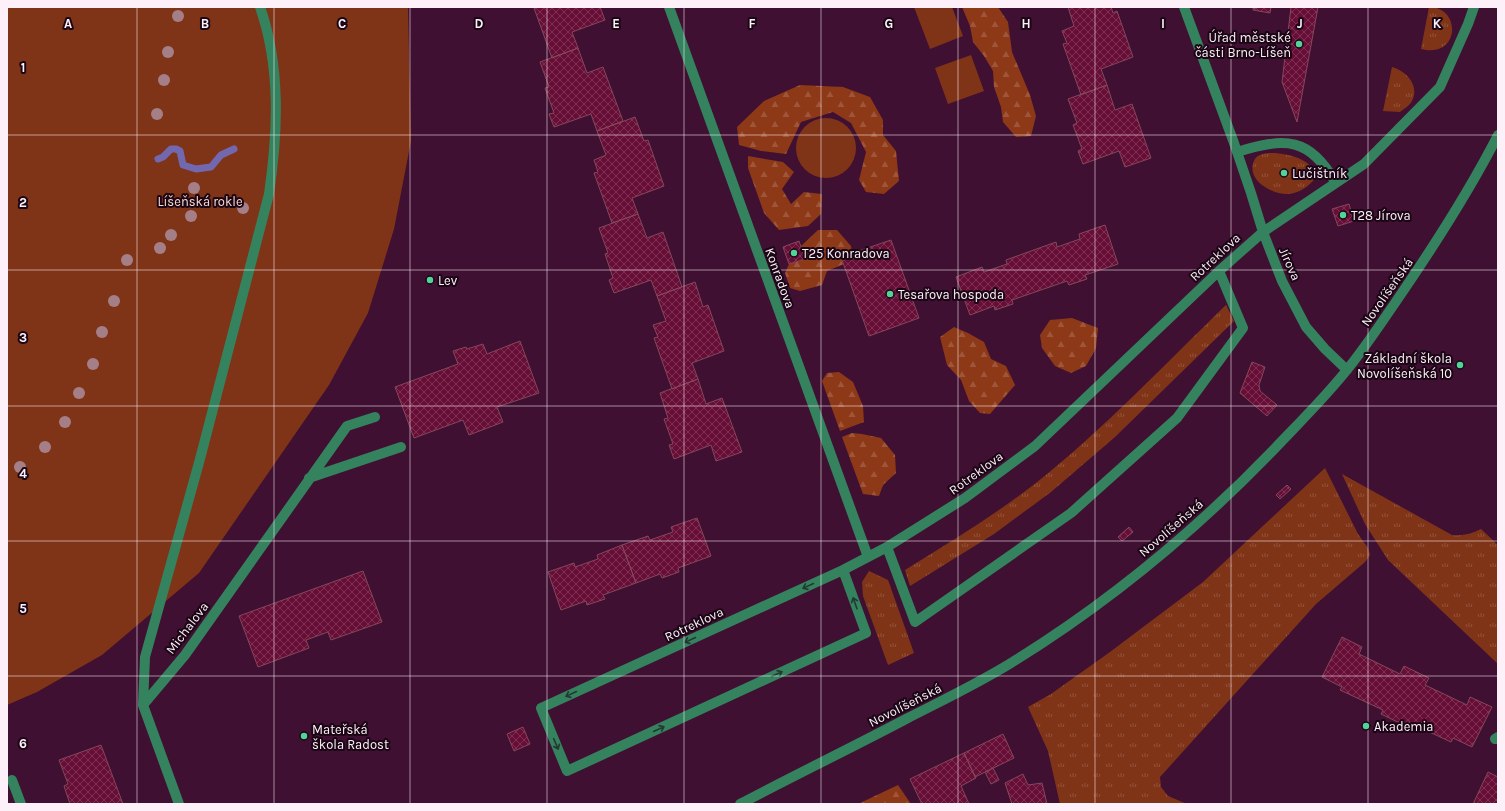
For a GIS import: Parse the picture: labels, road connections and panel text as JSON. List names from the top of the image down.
{
  "streets": {
    "street": [
      "Rotreklova",
      "Jírova",
      "Konradova",
      "Novolíšeňská",
      "Michalova"
    ]
  },
  "crossings": [
    ["Rotreklova", "Jírova"],
    ["Rotreklova", "Konradova"],
    ["Jírova", "Novolíšeňská"]
  ],
  "parks": ["Líšeňská rokle"],
  "places": [
    "Úřad městské části Brno-Líšeň",
    "Lučištník",
    "T28 Jírova",
    "T25 Konradova",
    "Lev",
    "Tesařova hospoda",
    "Základní škola Novolíšeňská 10",
    "Akademia",
    "Mateřská škola Radost"
  ],
  "grid": {
    "columns": [
      "A",
      "B",
      "C",
      "D",
      "E",
      "F",
      "G",
      "H",
      "I",
      "J",
      "K"
    ],
    "rows": [
      "1",
      "2",
      "3",
      "4",
      "5",
      "6"
    ]
  }
}
